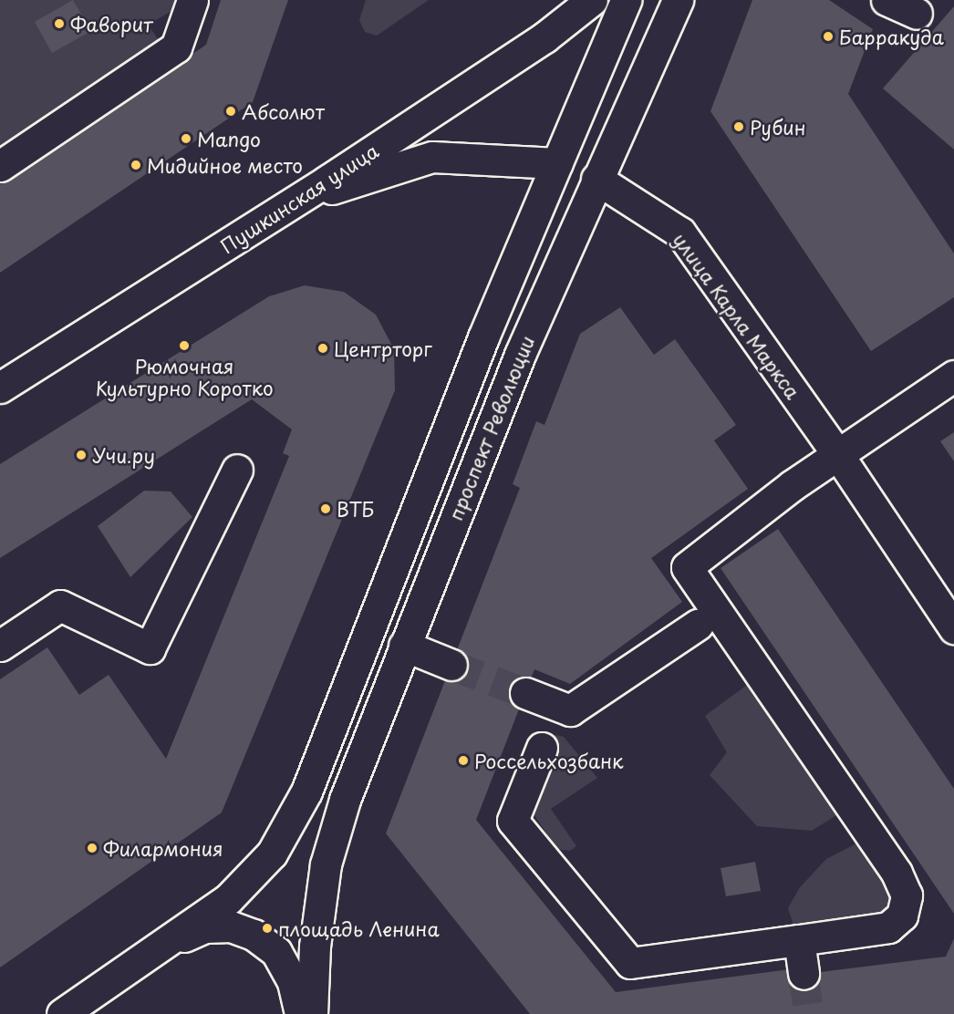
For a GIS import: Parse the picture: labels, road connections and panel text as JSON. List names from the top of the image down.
{
  "streets": {
    "main road": ["Пушкинская улица", "улица Карла Маркса", "проспект Революции"]
  },
  "crossings": [
    ["Пушкинская улица", "улица Карла Маркса"],
    ["улица Карла Маркса", "проспект Революции"]
  ],
  "places": [
    "Фаворит",
    "Барракуда",
    "Абсолют",
    "Рубин",
    "Mango",
    "Мидийное место",
    "Рюмочная Культурно Коротко",
    "Центрторг",
    "Учи.ру",
    "ВТБ",
    "Россельхозбанк",
    "Филармония",
    "площадь Ленина"
  ]
}
